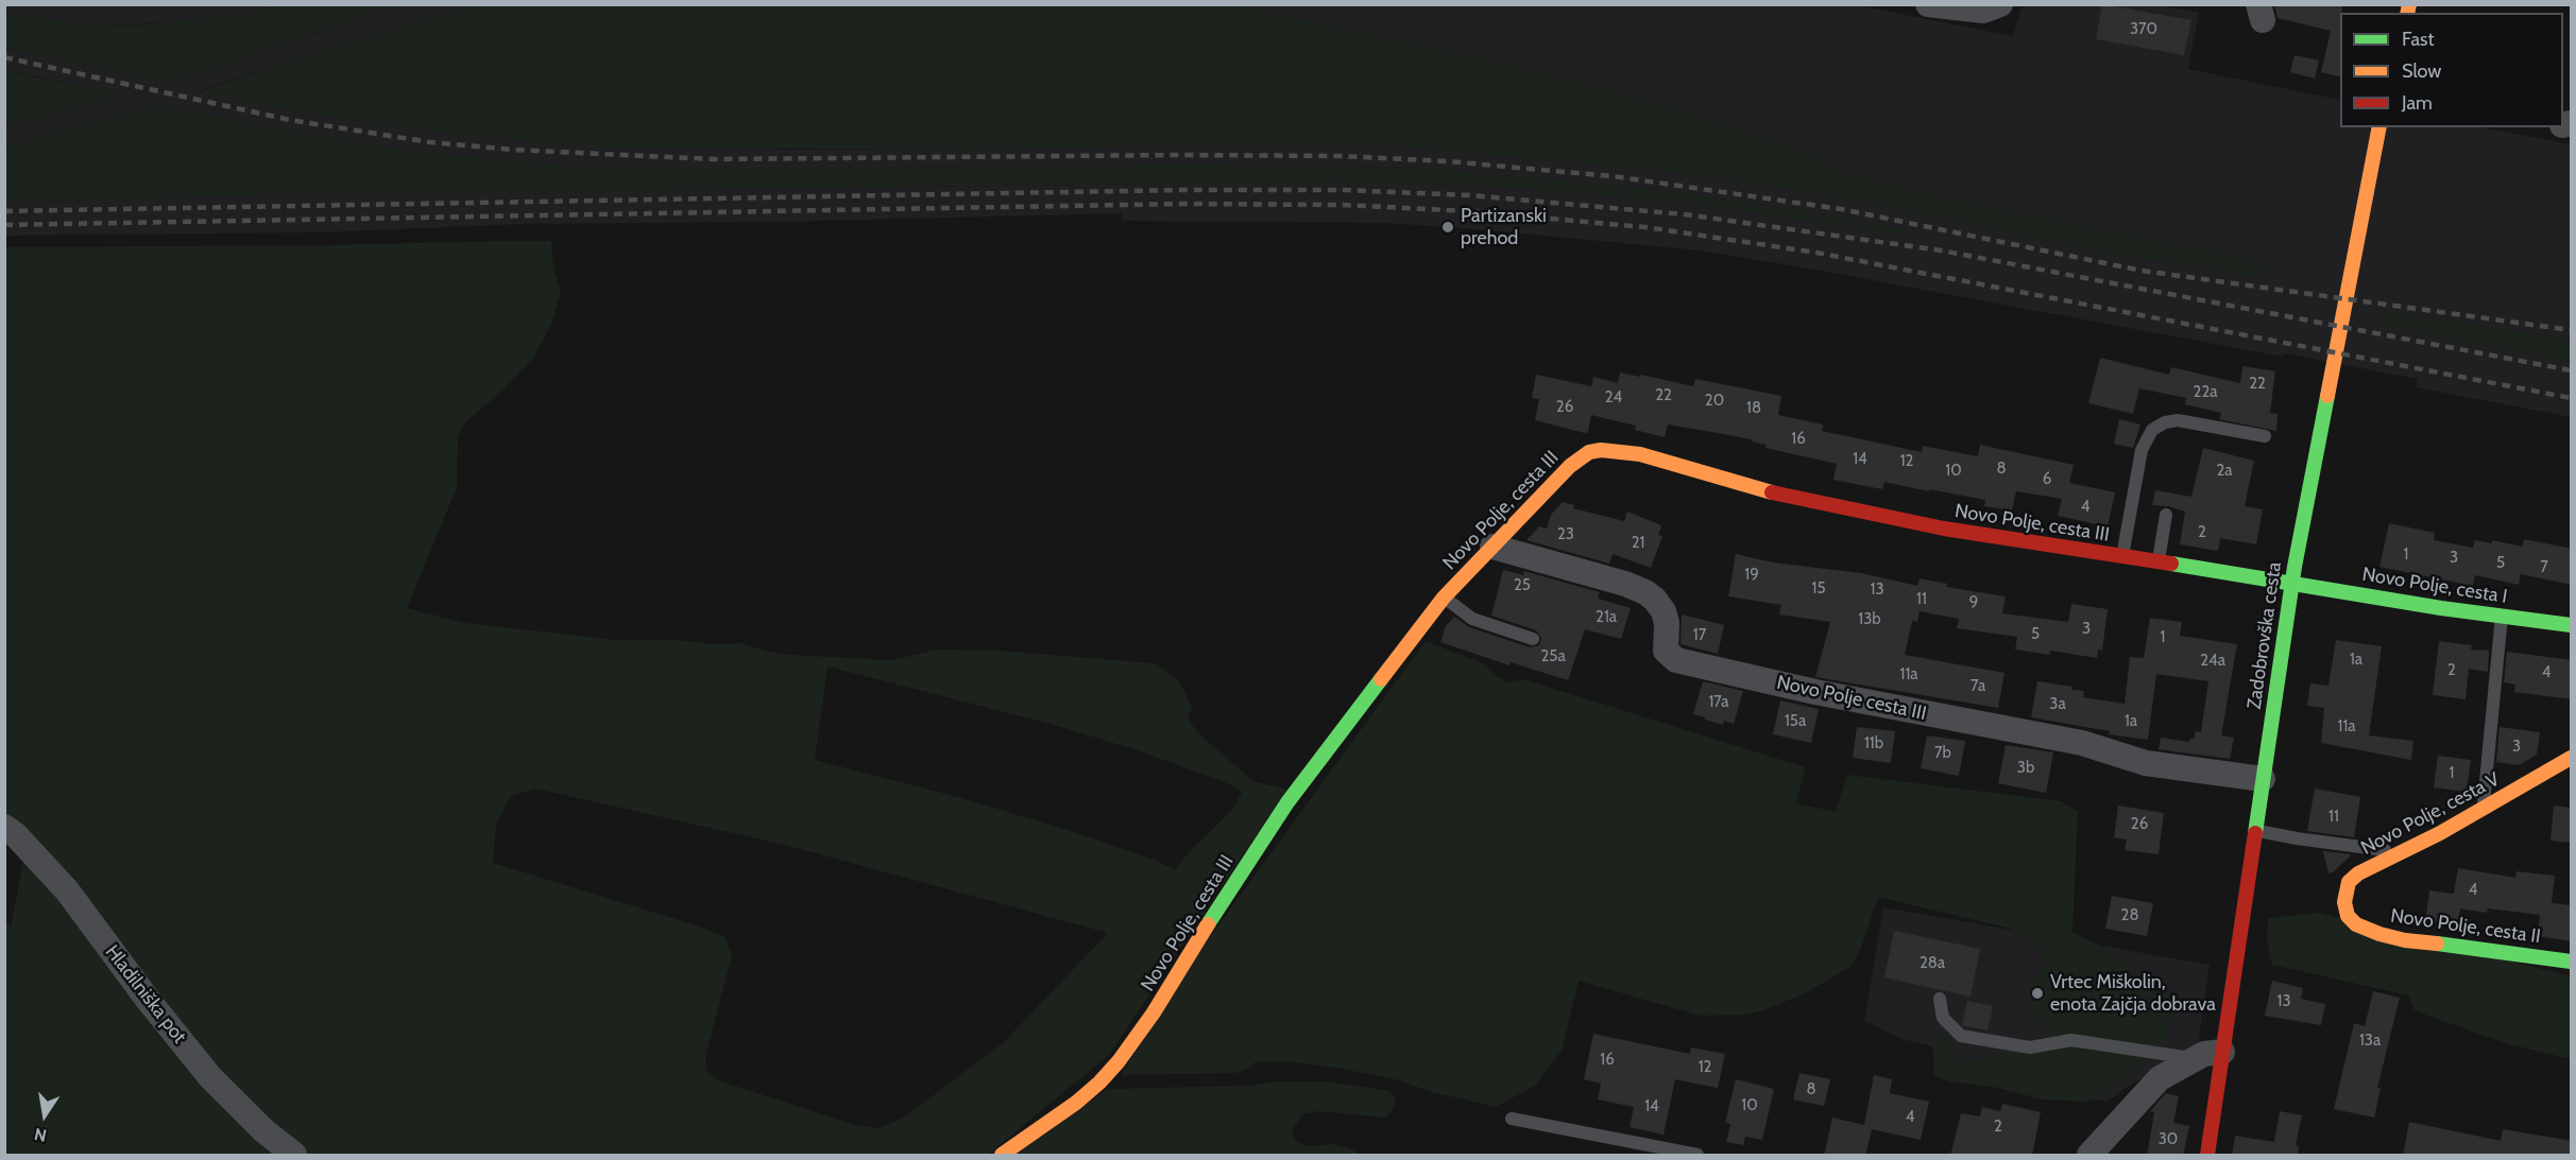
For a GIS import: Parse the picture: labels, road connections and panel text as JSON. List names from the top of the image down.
{
  "streets": {
    "street": [
      "Novo Polje, cesta III",
      "Novo Polje, cesta I",
      "Zadobrovška cesta",
      "Novo Polje cesta III",
      "Novo Polje, cesta V",
      "Novo Polje, cesta II",
      "Hladilniška pot"
    ]
  },
  "crossings": [
    ["Novo Polje, cesta III", "Novo Polje, cesta I"],
    ["Novo Polje, cesta III", "Zadobrovška cesta"],
    ["Novo Polje, cesta III", "Novo Polje cesta III"],
    ["Novo Polje, cesta I", "Zadobrovška cesta"],
    ["Zadobrovška cesta", "Novo Polje cesta III"],
    ["Novo Polje, cesta V", "Novo Polje, cesta II"]
  ],
  "places": ["Partizanski prehod", "Vrtec Miškolin, enota Zajčja dobrava"],
  "house_numbers": [
    "370",
    "22",
    "22a",
    "22",
    "24",
    "20",
    "26",
    "18",
    "16",
    "14",
    "12",
    "8",
    "10",
    "2a",
    "6",
    "4",
    "2",
    "23",
    "21",
    "1",
    "3",
    "5",
    "7",
    "19",
    "25",
    "15",
    "13",
    "11",
    "9",
    "21a",
    "13b",
    "3",
    "5",
    "17",
    "1",
    "25a",
    "1a",
    "24a",
    "2",
    "4",
    "11a",
    "7a",
    "17a",
    "3a",
    "15a",
    "1a",
    "11a",
    "11b",
    "3",
    "7b",
    "3b",
    "1",
    "11",
    "26",
    "4",
    "28",
    "28a",
    "13",
    "13a",
    "16",
    "12",
    "8",
    "10",
    "14",
    "4",
    "2",
    "30"
  ],
  "legend": ["Fast", "Slow", "Jam"],
  "north": "bottom"
}
